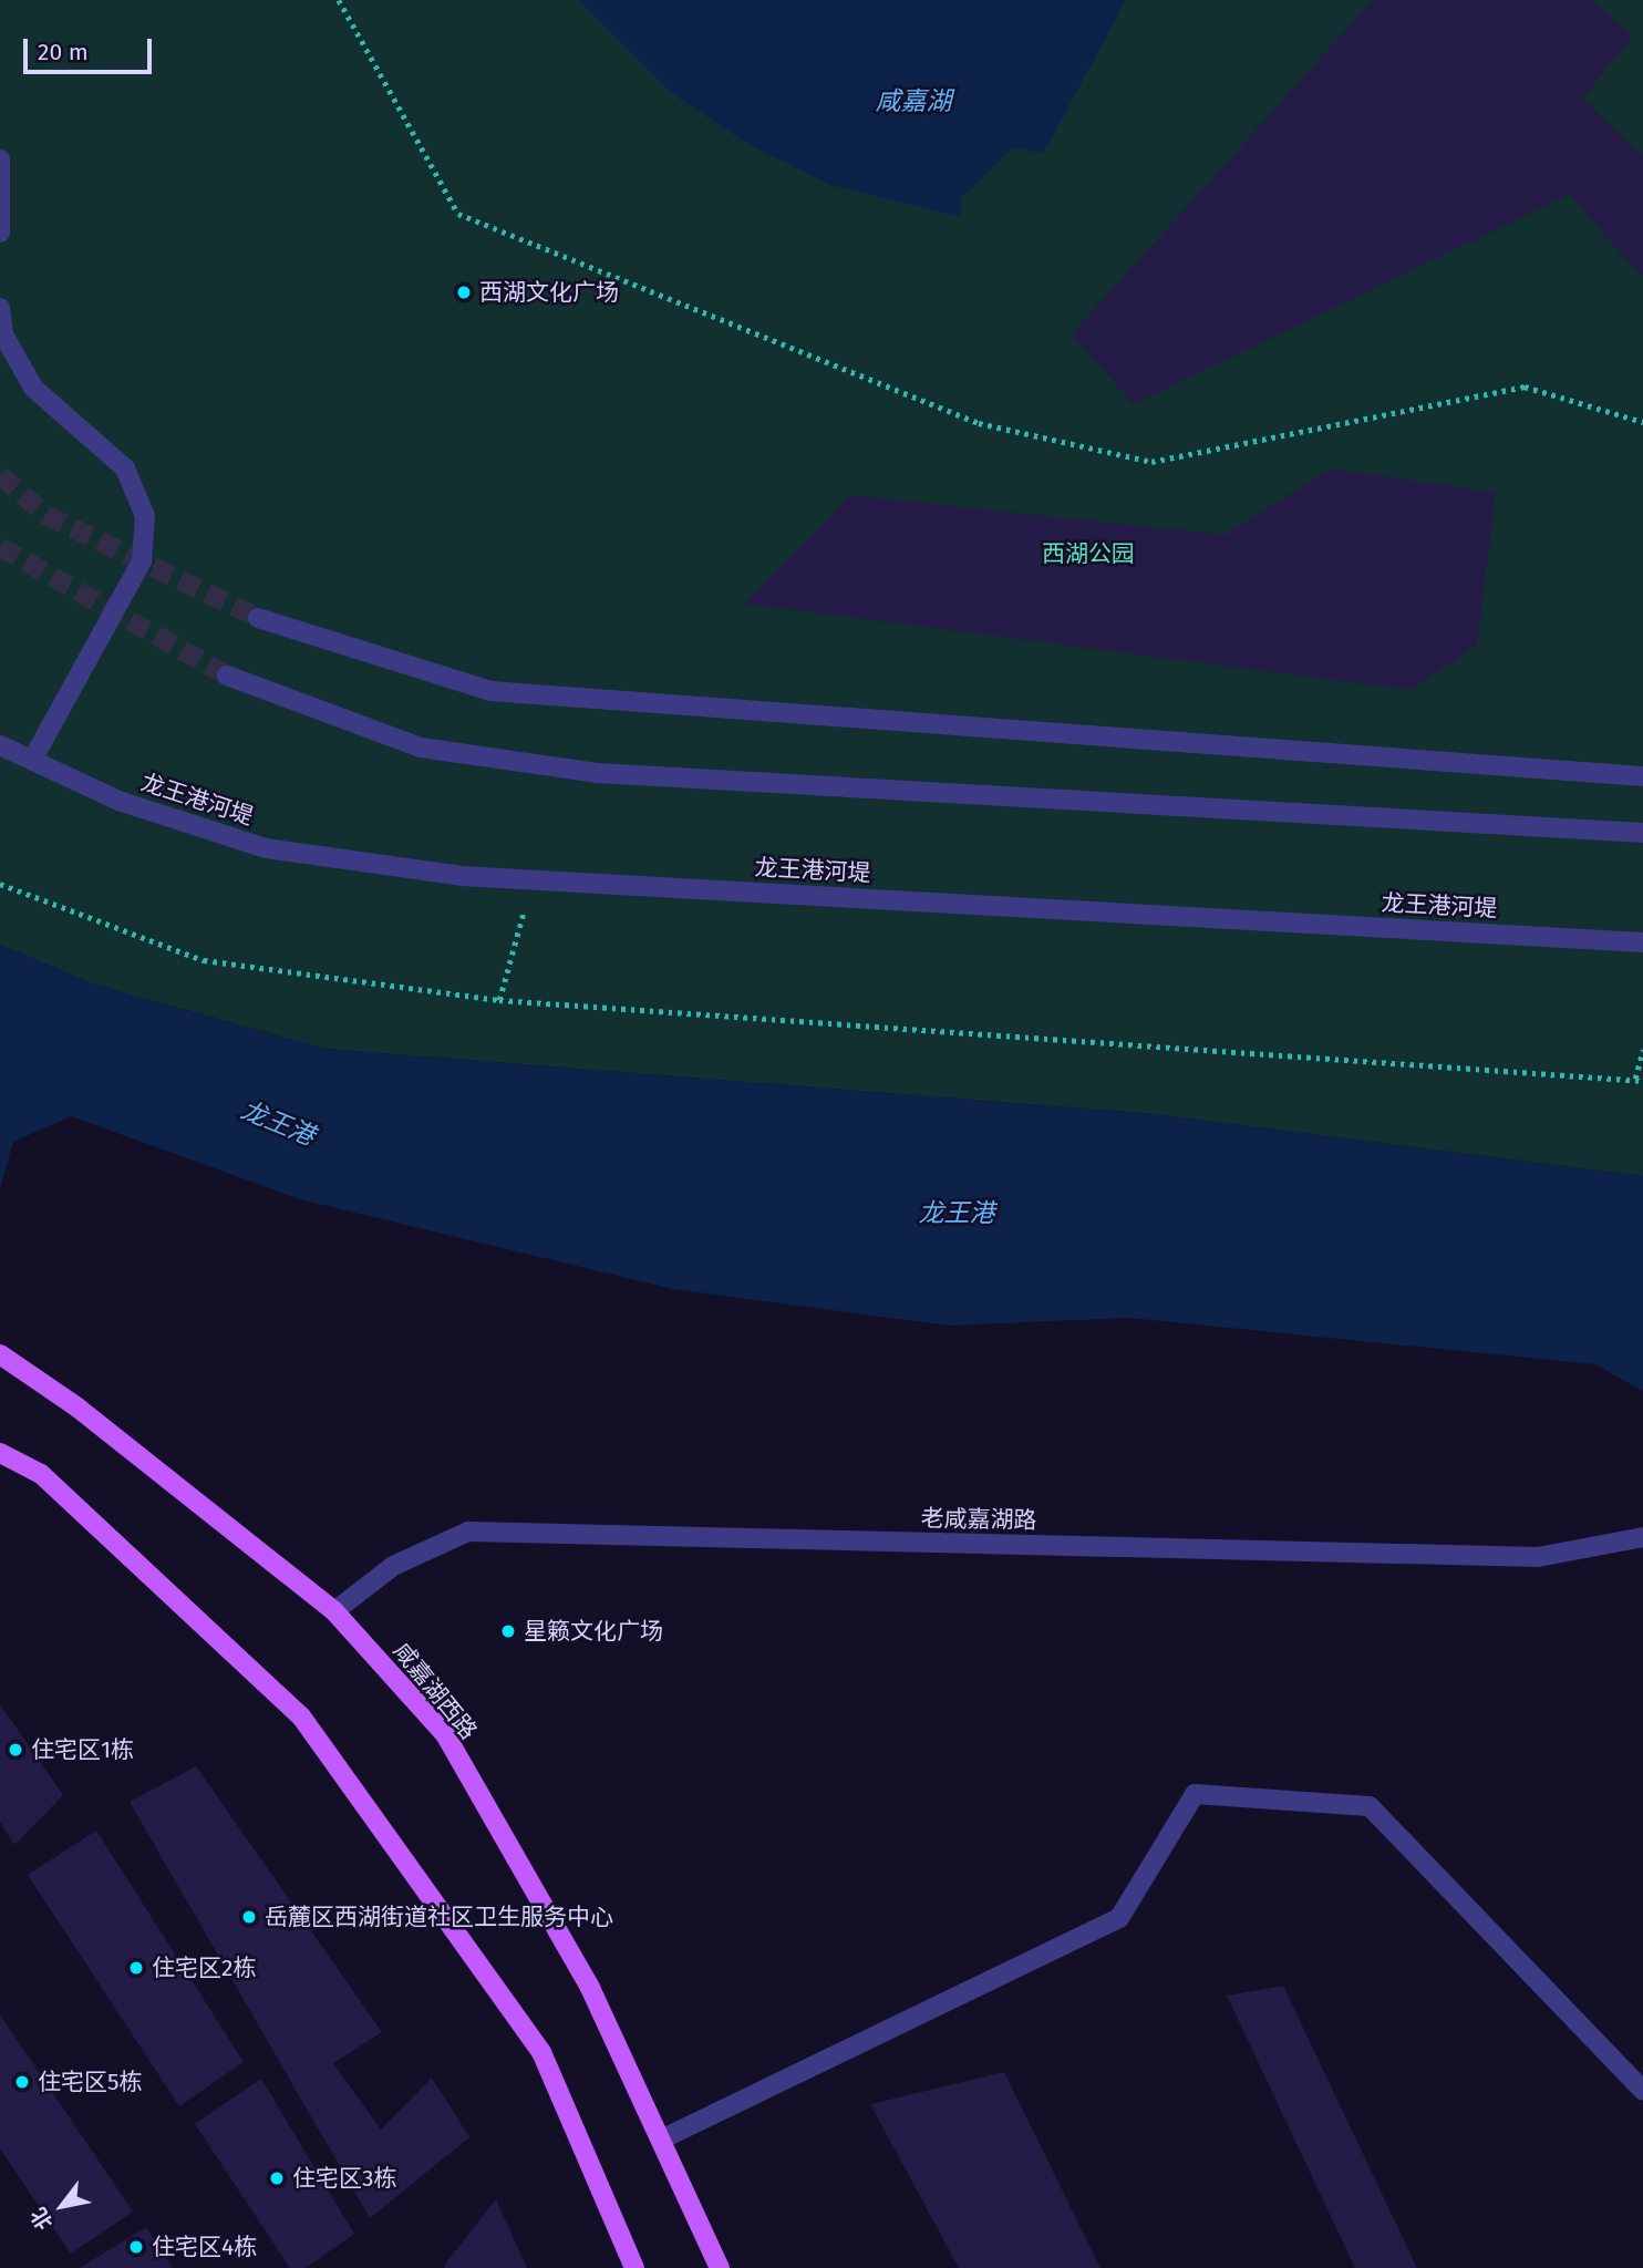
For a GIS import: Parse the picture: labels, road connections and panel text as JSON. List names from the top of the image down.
{
  "streets": {
    "main road": ["咸嘉湖西路"],
    "street": ["龙王港河堤", "老咸嘉湖路"]
  },
  "crossings": [
    ["老咸嘉湖路", "咸嘉湖西路"]
  ],
  "water": ["咸嘉湖", "龙王港"],
  "parks": ["西湖公园"],
  "places": [
    "西湖文化广场",
    "星籁文化广场",
    "住宅区1栋",
    "岳麓区西湖街道社区卫生服务中心",
    "住宅区2栋",
    "住宅区5栋",
    "住宅区3栋",
    "住宅区4栋"
  ],
  "scale_bar": "20 m",
  "north": "bottom left"
}
